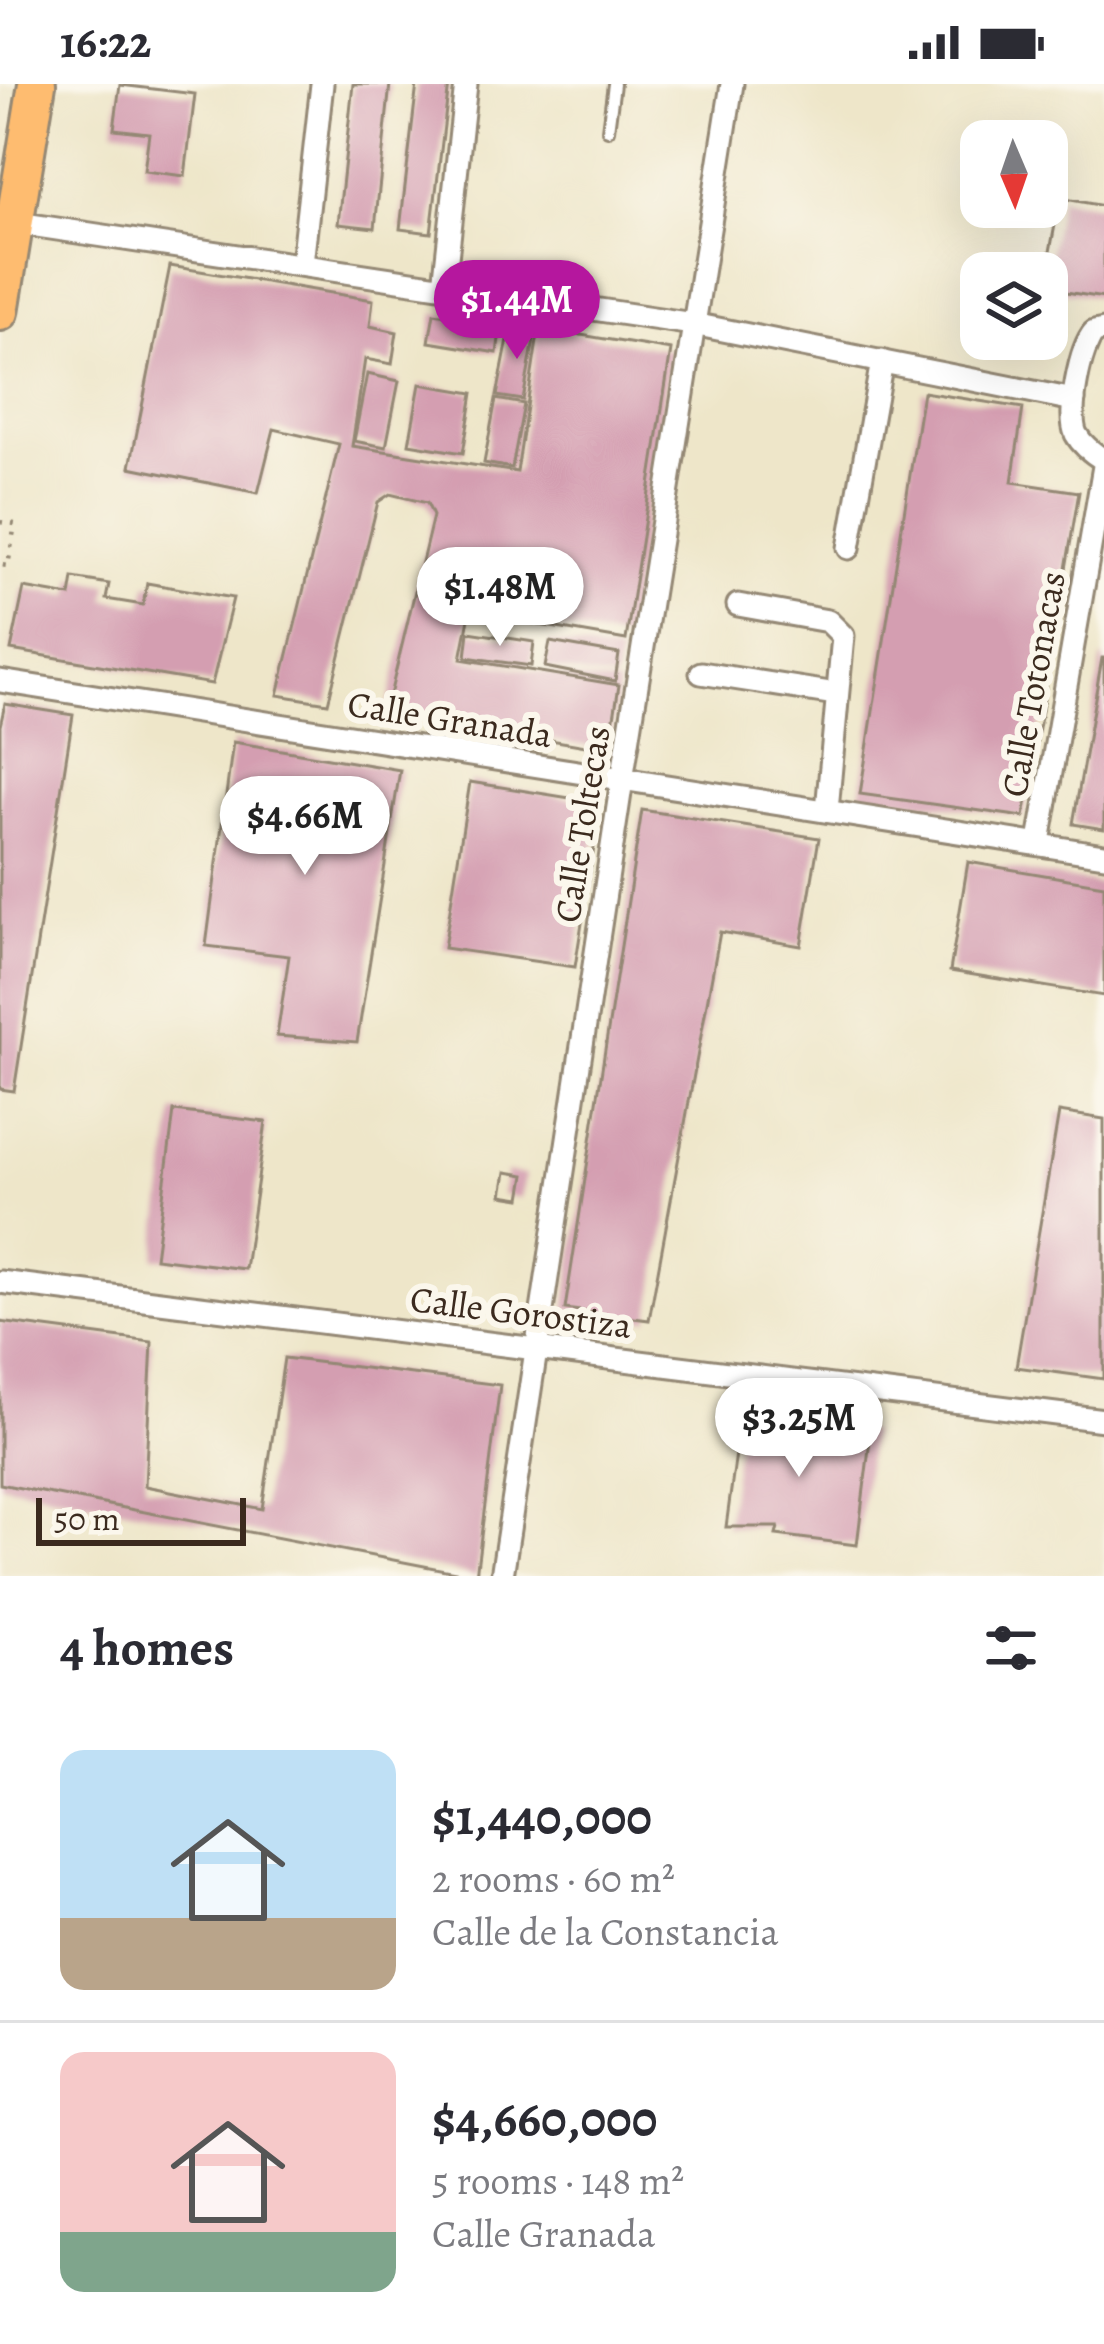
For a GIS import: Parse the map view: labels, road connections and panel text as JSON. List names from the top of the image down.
{
  "streets": {
    "street": [
      "Calle Totonacas",
      "Calle Granada",
      "Calle Toltecas",
      "Calle Gorostiza"
    ]
  },
  "crossings": [
    ["Calle Totonacas", "Calle Granada"],
    ["Calle Granada", "Calle Toltecas"],
    ["Calle Toltecas", "Calle Gorostiza"]
  ],
  "scale_bar": "50 m",
  "north": "bottom",
  "page": {
    "status": "16:22",
    "price": [
      "$1.44M",
      "$1.48M",
      "$4.66M",
      "$3.25M"
    ],
    "scale": "50 m",
    "heading": "4 homes",
    "list": [
      {
        "name": "$1,440,000",
        "note": "2 rooms · 60 m² · Calle de la Constancia"
      },
      {
        "name": "$4,660,000",
        "note": "5 rooms · 148 m² · Calle Granada"
      }
    ]
  }
}
